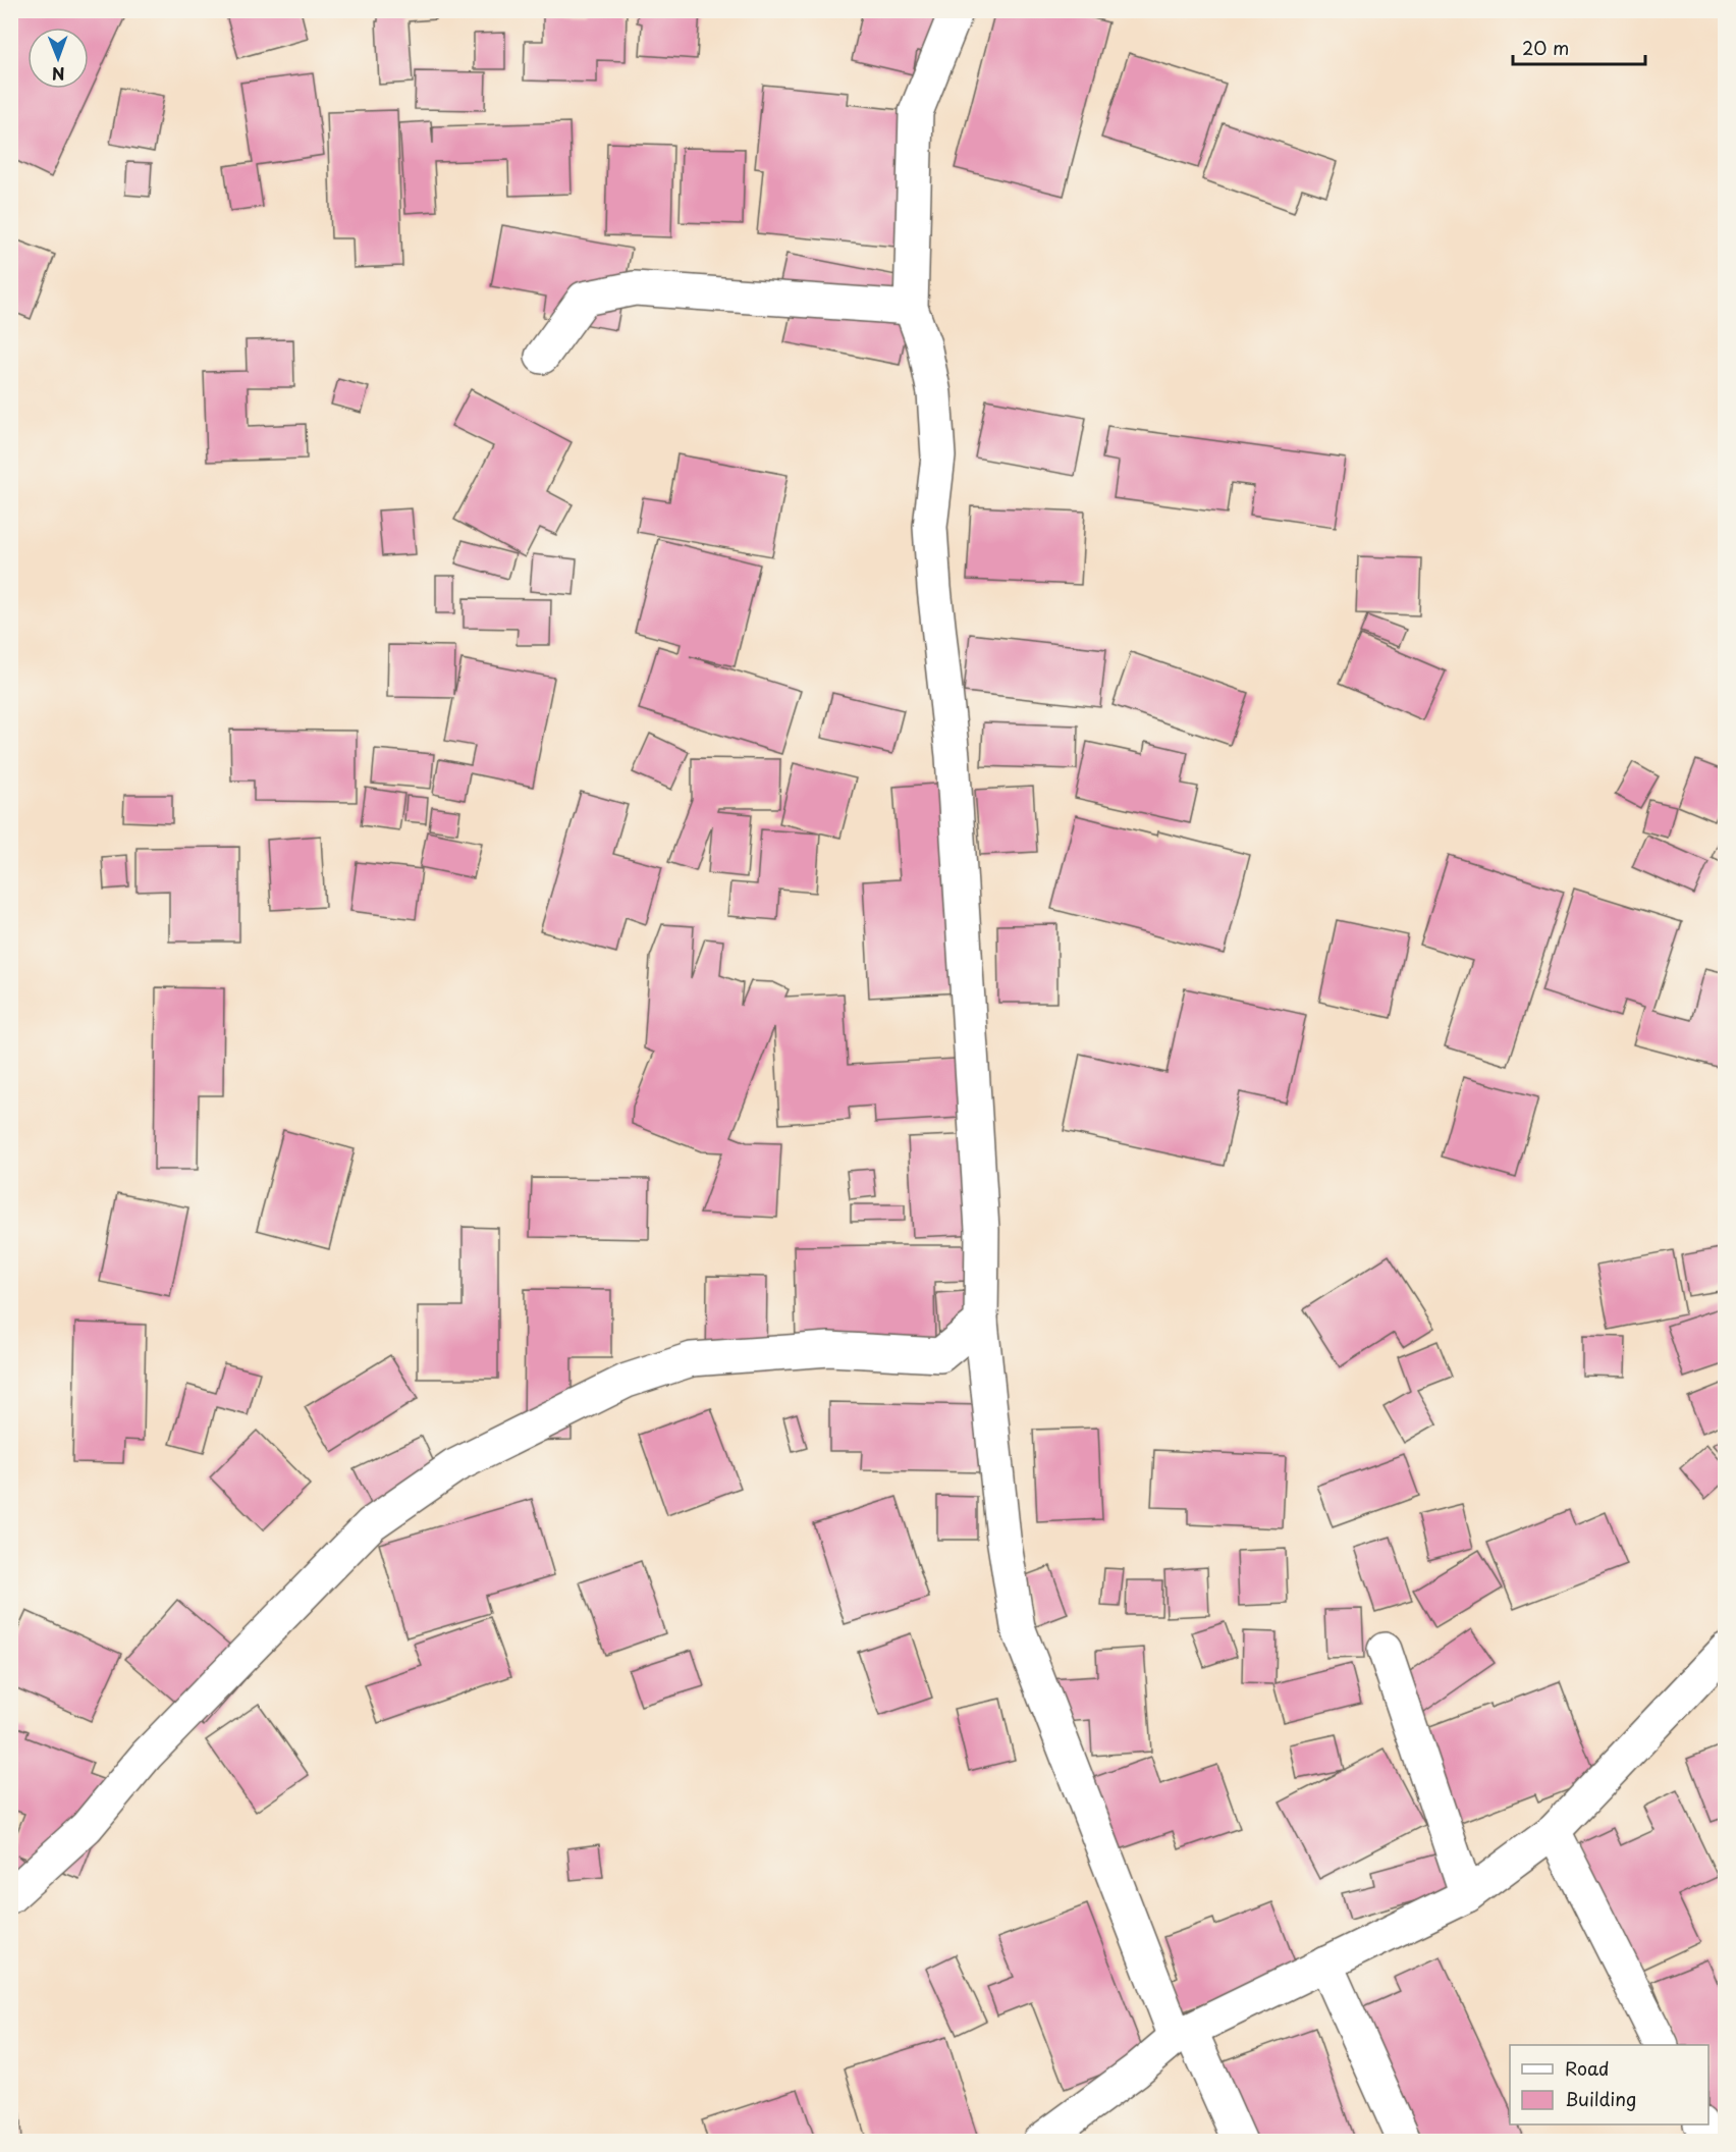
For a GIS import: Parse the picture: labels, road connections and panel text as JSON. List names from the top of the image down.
{
  "legend": ["Road", "Building"],
  "scale_bar": "20 m",
  "north": "bottom"
}
